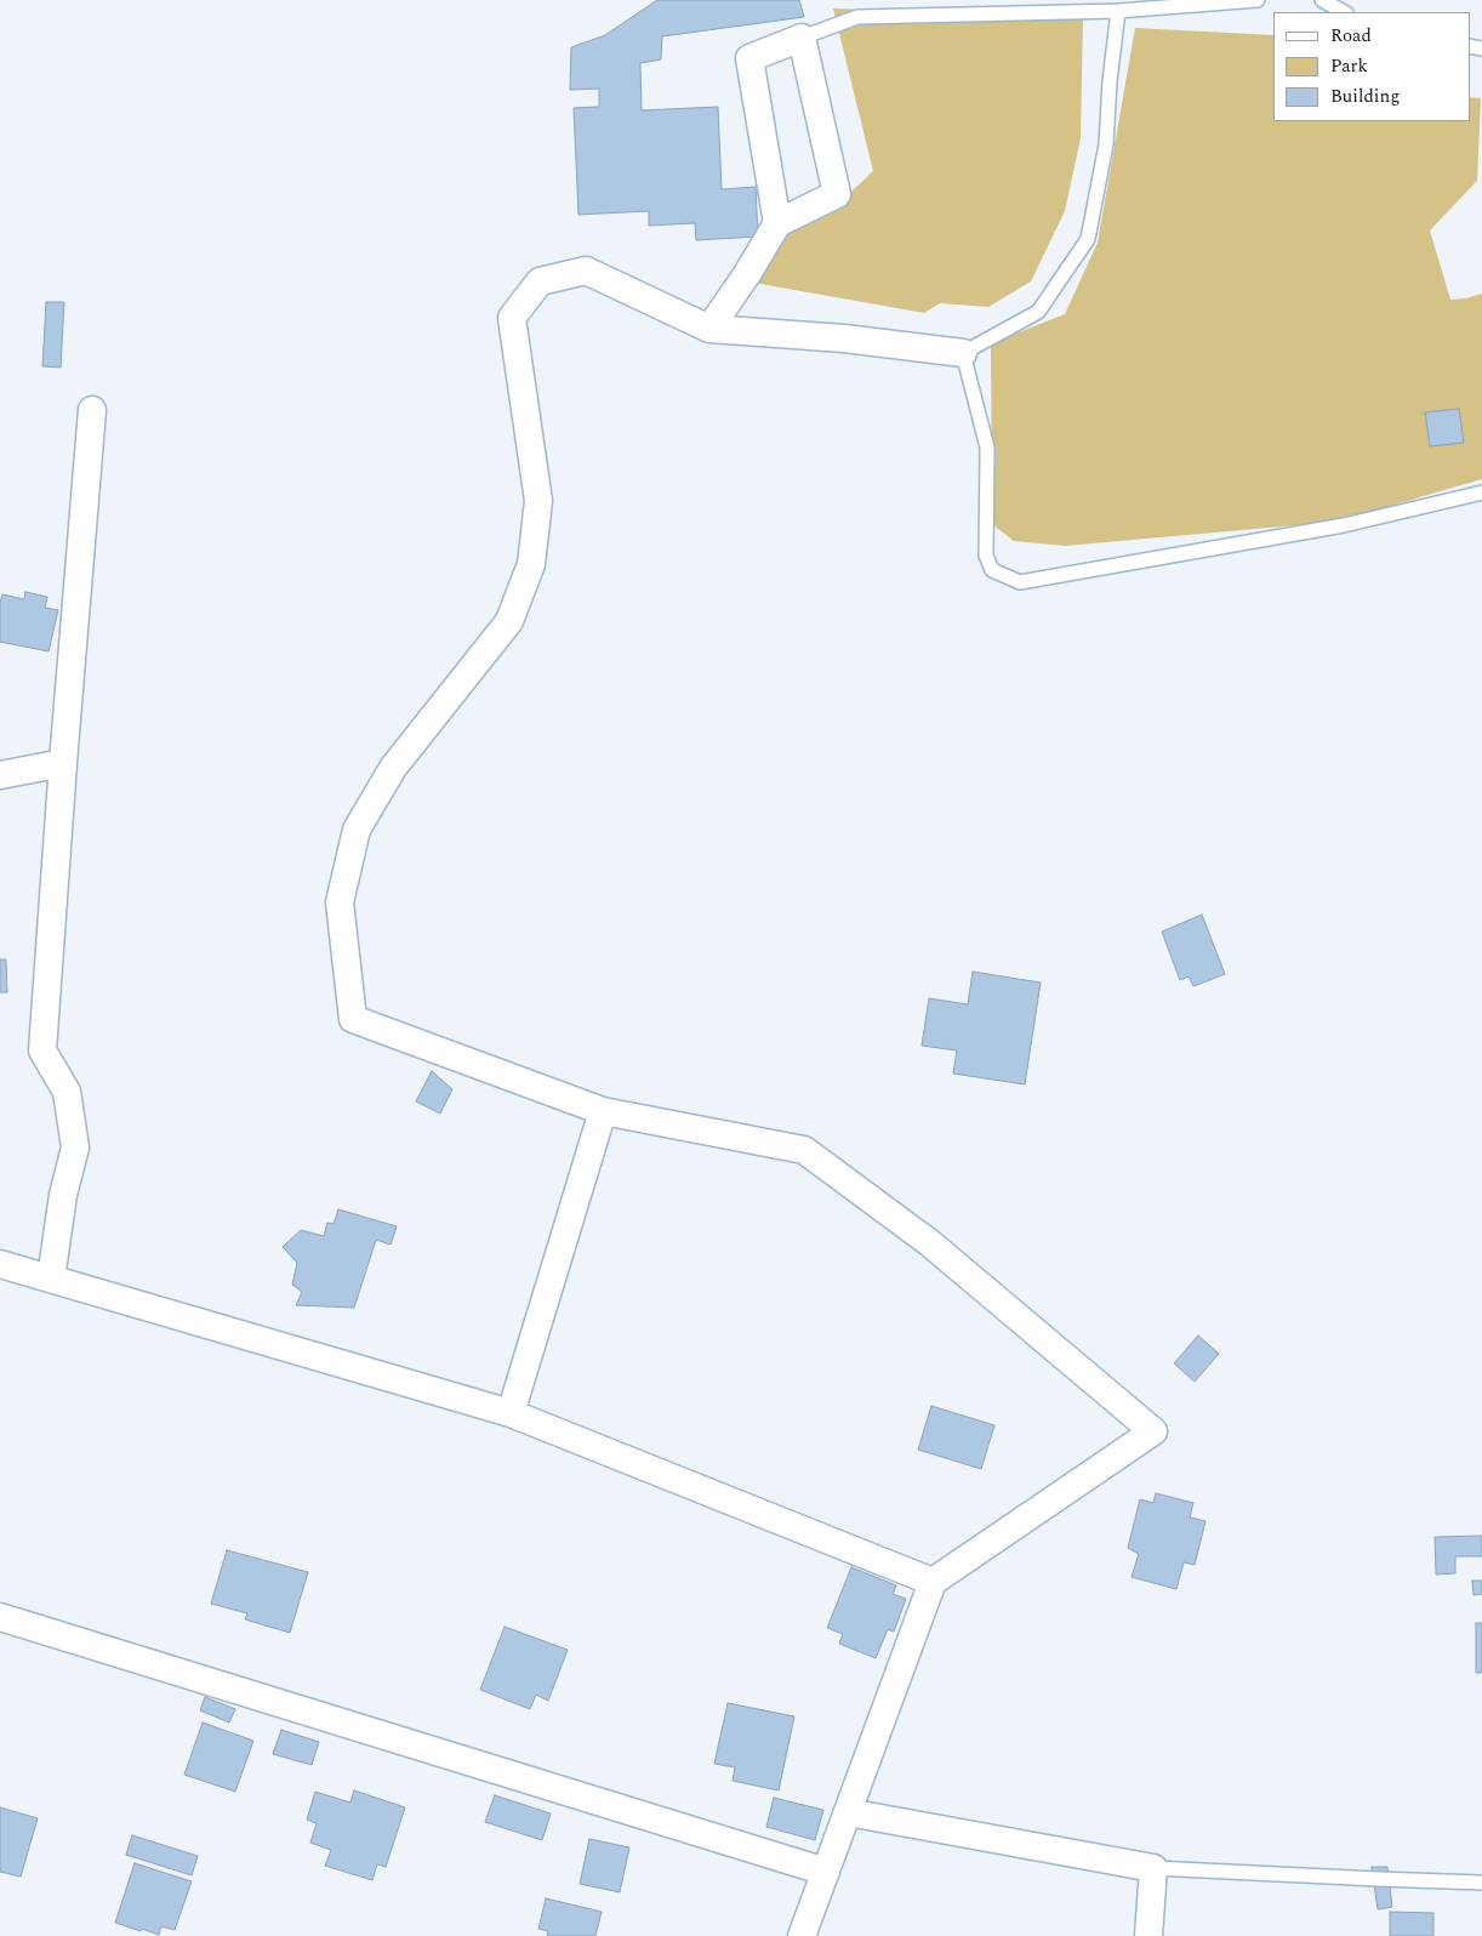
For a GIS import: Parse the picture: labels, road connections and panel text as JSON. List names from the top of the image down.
{
  "legend": ["Road", "Park", "Building"]
}
